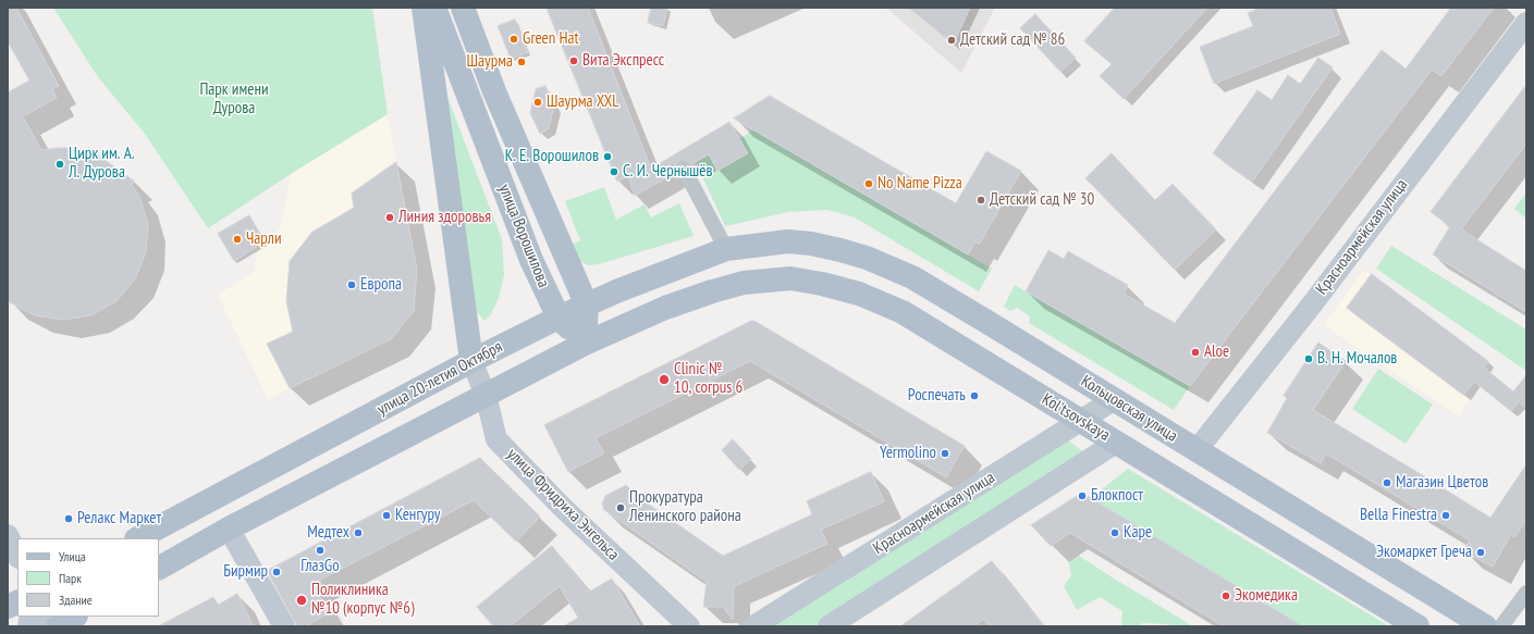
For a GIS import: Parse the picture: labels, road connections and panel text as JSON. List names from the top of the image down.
{
  "streets": {
    "main road": [
      "улица Ворошилова",
      "улица 20-летия Октября",
      "Кольцовская улица",
      "Kol'tsovskaya"
    ],
    "street": ["Красноармейская улица", "улица Фридриха Энгельса"]
  },
  "crossings": [
    ["улица Ворошилова", "улица 20-летия Октября"],
    ["улица Ворошилова", "Kol'tsovskaya"],
    ["Красноармейская улица", "Кольцовская улица"],
    ["Красноармейская улица", "Kol'tsovskaya"],
    ["улица 20-летия Октября", "Кольцовская улица"],
    ["улица 20-летия Октября", "улица Фридриха Энгельса"]
  ],
  "parks": ["Парк имени Дурова"],
  "places": [
    "Green Hat",
    "Детский сад № 86",
    "Вита Экспресс",
    "Шаурма",
    "Шаурма XXL",
    "К. Е. Ворошилов",
    "Цирк им. А. Л. Дурова",
    "С. И. Чернышёв",
    "No Name Pizza",
    "Детский сад № 30",
    "Линия здоровья",
    "Чарли",
    "Европа",
    "Aloe",
    "В. Н. Мочалов",
    "Clinic № 10, corpus 6",
    "Роспечать",
    "Yermolino",
    "Магазин Цветов",
    "Блокпост",
    "Прокуратура Ленинского района",
    "Кенгуру",
    "Bella Finestra",
    "Релакс Маркет",
    "Медтех",
    "Каре",
    "ГлазGo",
    "Экомаркет Греча",
    "Бирмир",
    "Экомедика",
    "Поликлиника №10 (корпус №6)"
  ],
  "legend": ["Улица", "Парк", "Здание"]
}
